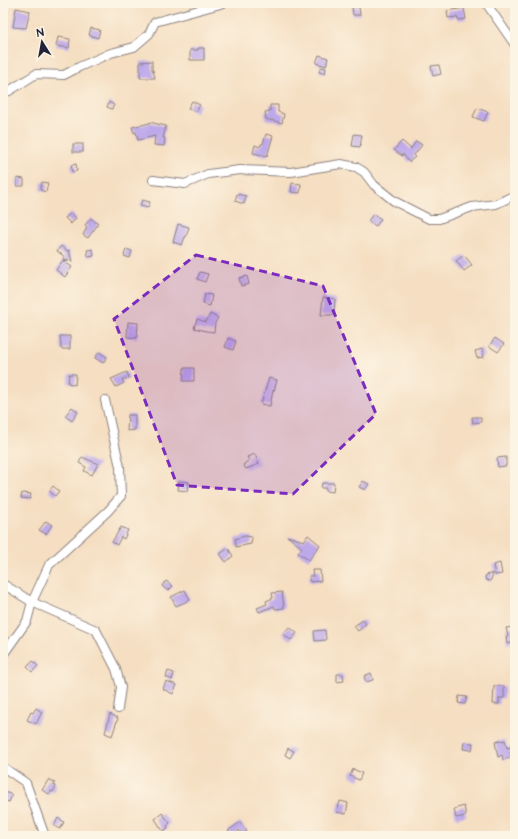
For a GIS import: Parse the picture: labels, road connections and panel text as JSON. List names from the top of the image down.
{
  "north": "top"
}
